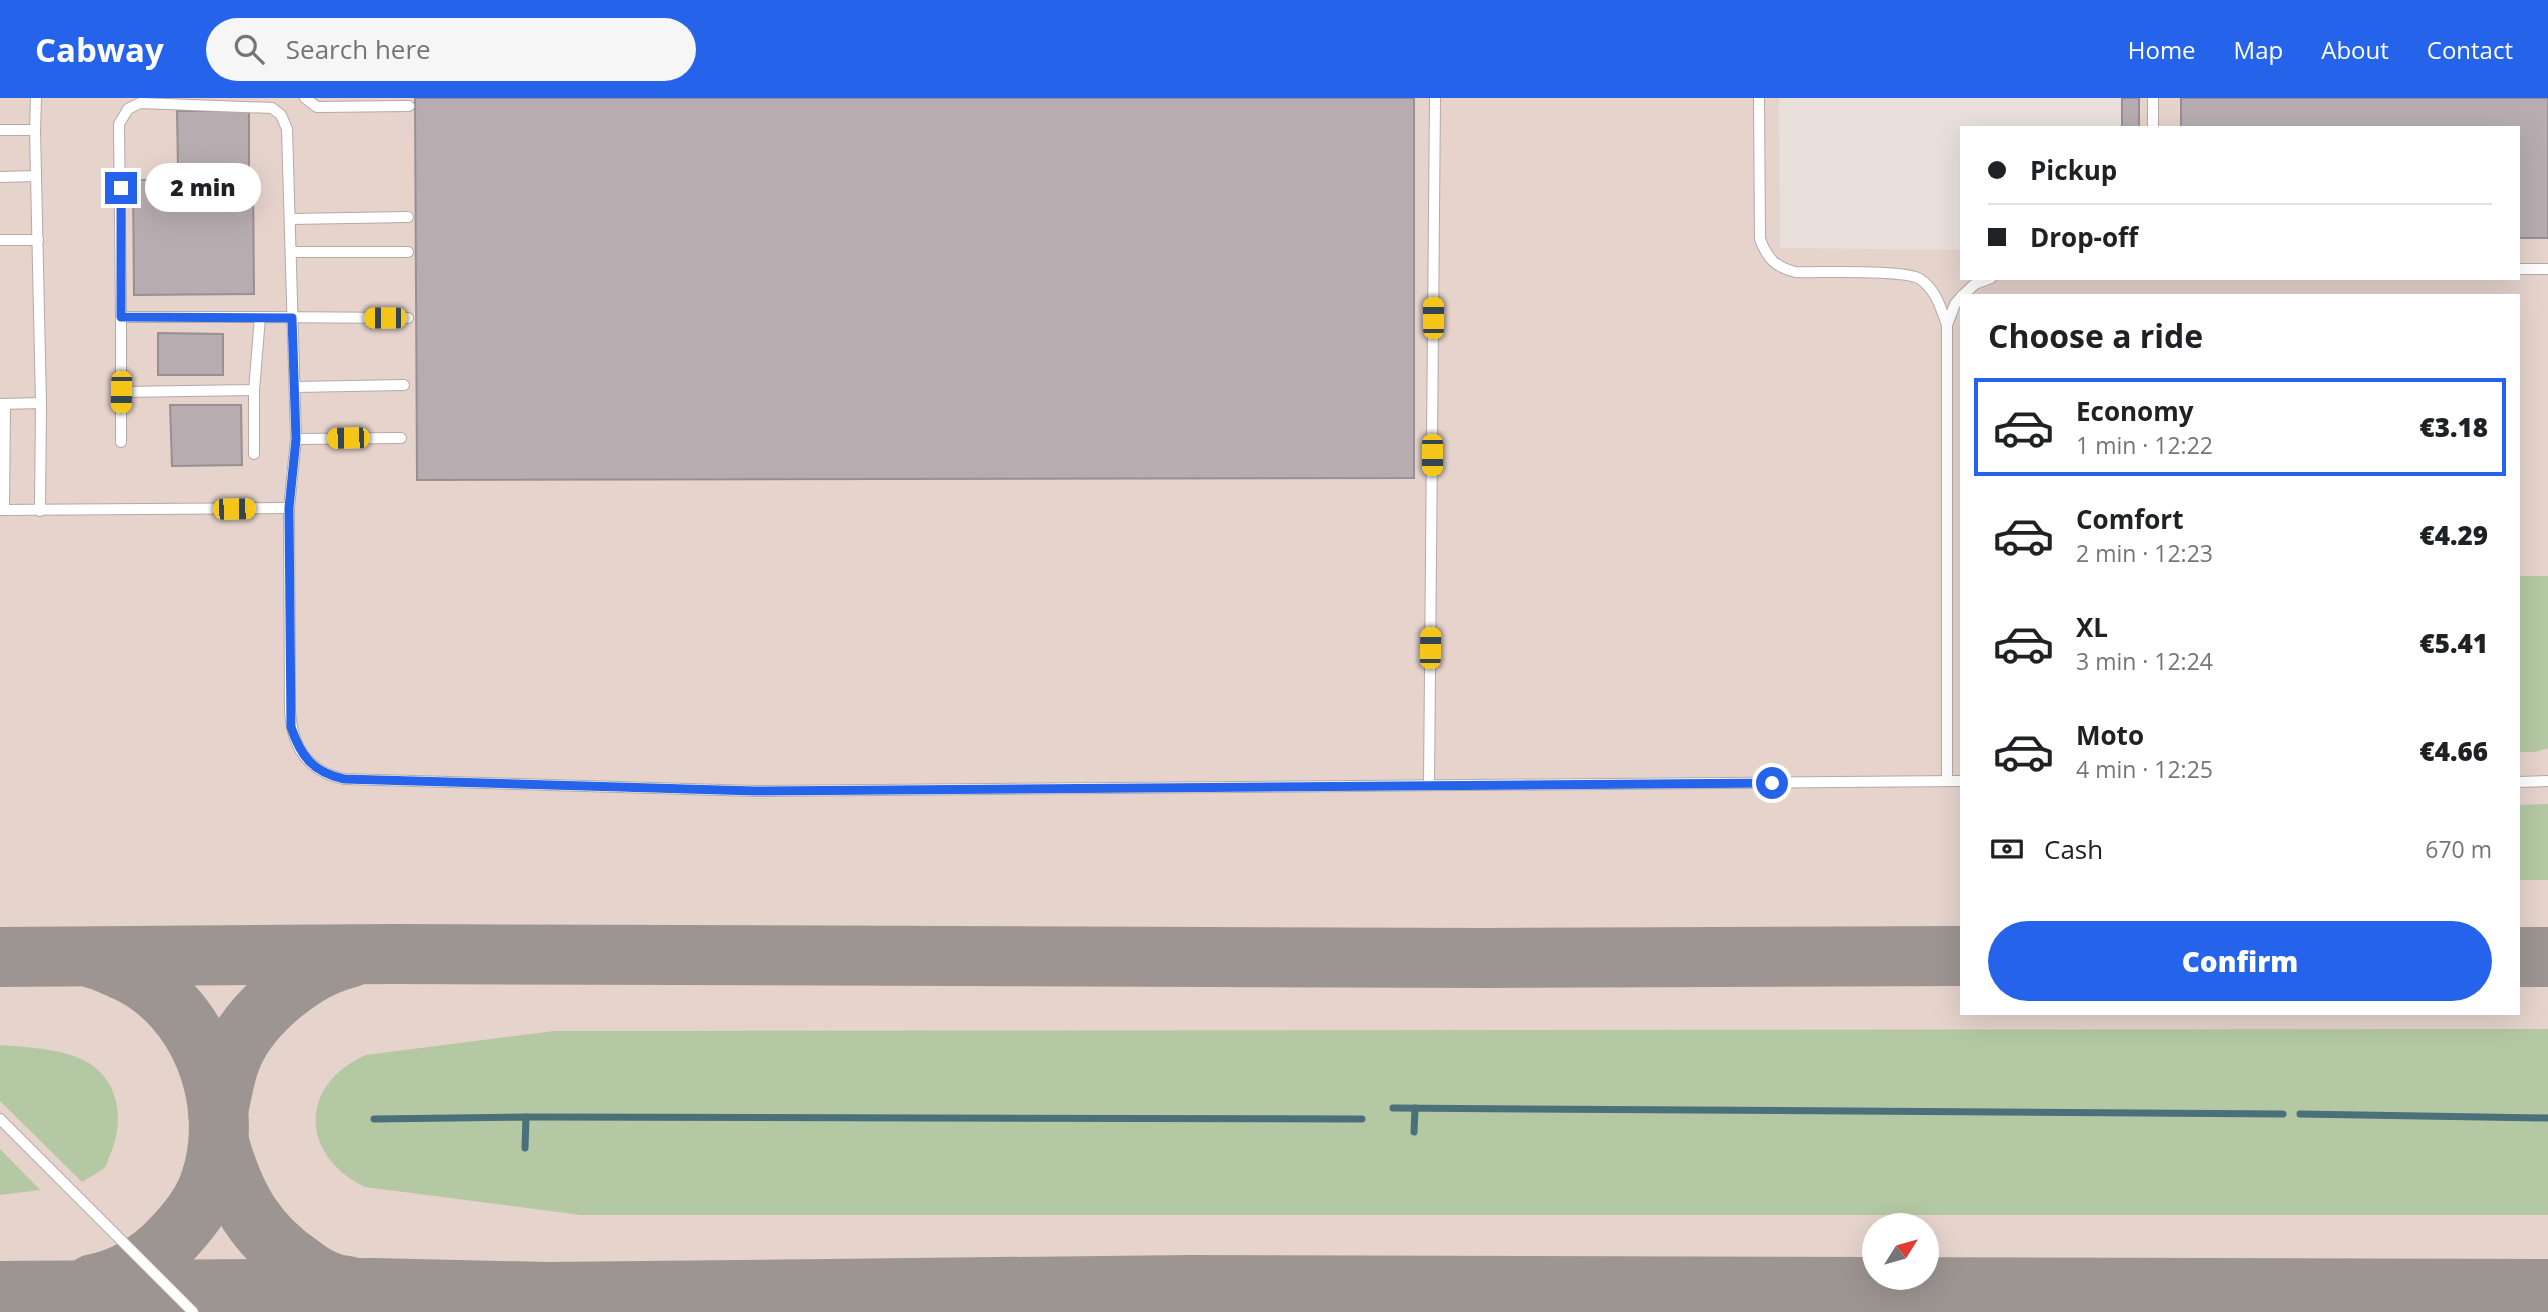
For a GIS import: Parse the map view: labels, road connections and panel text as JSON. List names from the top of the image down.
{
  "north": "top right",
  "page": {
    "header": "Cabway",
    "search": "Search here",
    "nav": [
      "Home",
      "Map",
      "About",
      "Contact"
    ],
    "banner": ["Pickup", "Drop-off"],
    "bubble": "2 min",
    "heading": "Choose a ride",
    "list": [
      {
        "name": "Economy",
        "note": "1 min · 12:22",
        "value": "€3.18"
      },
      {
        "name": "Comfort",
        "note": "2 min · 12:23",
        "value": "€4.29"
      },
      {
        "name": "XL",
        "note": "3 min · 12:24",
        "value": "€5.41"
      },
      {
        "name": "Moto",
        "note": "4 min · 12:25",
        "value": "€4.66"
      }
    ],
    "pay": ["Cash", "670 m"],
    "buttons": "Confirm"
  }
}
